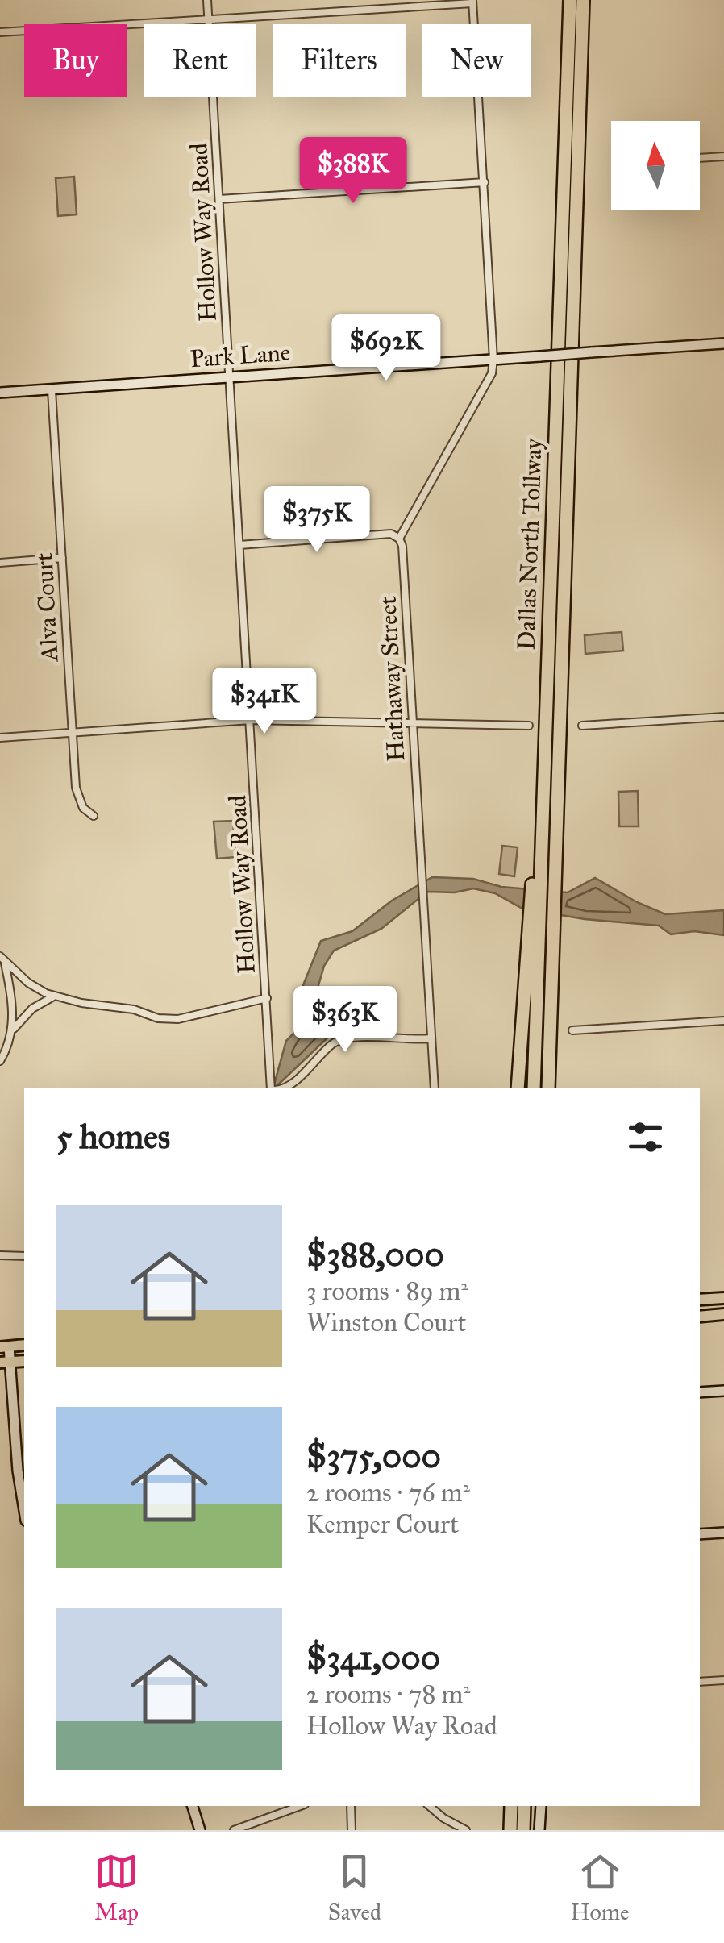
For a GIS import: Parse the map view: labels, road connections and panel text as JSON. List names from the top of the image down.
{
  "streets": {
    "highway": ["Dallas North Tollway"],
    "street": [
      "Hollow Way Road",
      "Park Lane",
      "Alva Court",
      "Hathaway Street"
    ]
  },
  "crossings": [
    ["Hollow Way Road", "Park Lane"],
    ["Park Lane", "Alva Court"]
  ],
  "north": "top",
  "page": {
    "chip": [
      "Buy",
      "Rent",
      "Filters",
      "New"
    ],
    "price": [
      "$388K",
      "$692K",
      "$375K",
      "$341K",
      "$363K"
    ],
    "heading": "5 homes",
    "list": [
      {
        "name": "$388,000",
        "note": "3 rooms · 89 m² · Winston Court"
      },
      {
        "name": "$375,000",
        "note": "2 rooms · 76 m² · Kemper Court"
      },
      {
        "name": "$341,000",
        "note": "2 rooms · 78 m² · Hollow Way Road"
      }
    ],
    "tabs": ["Map", "Saved", "Home"]
  }
}
